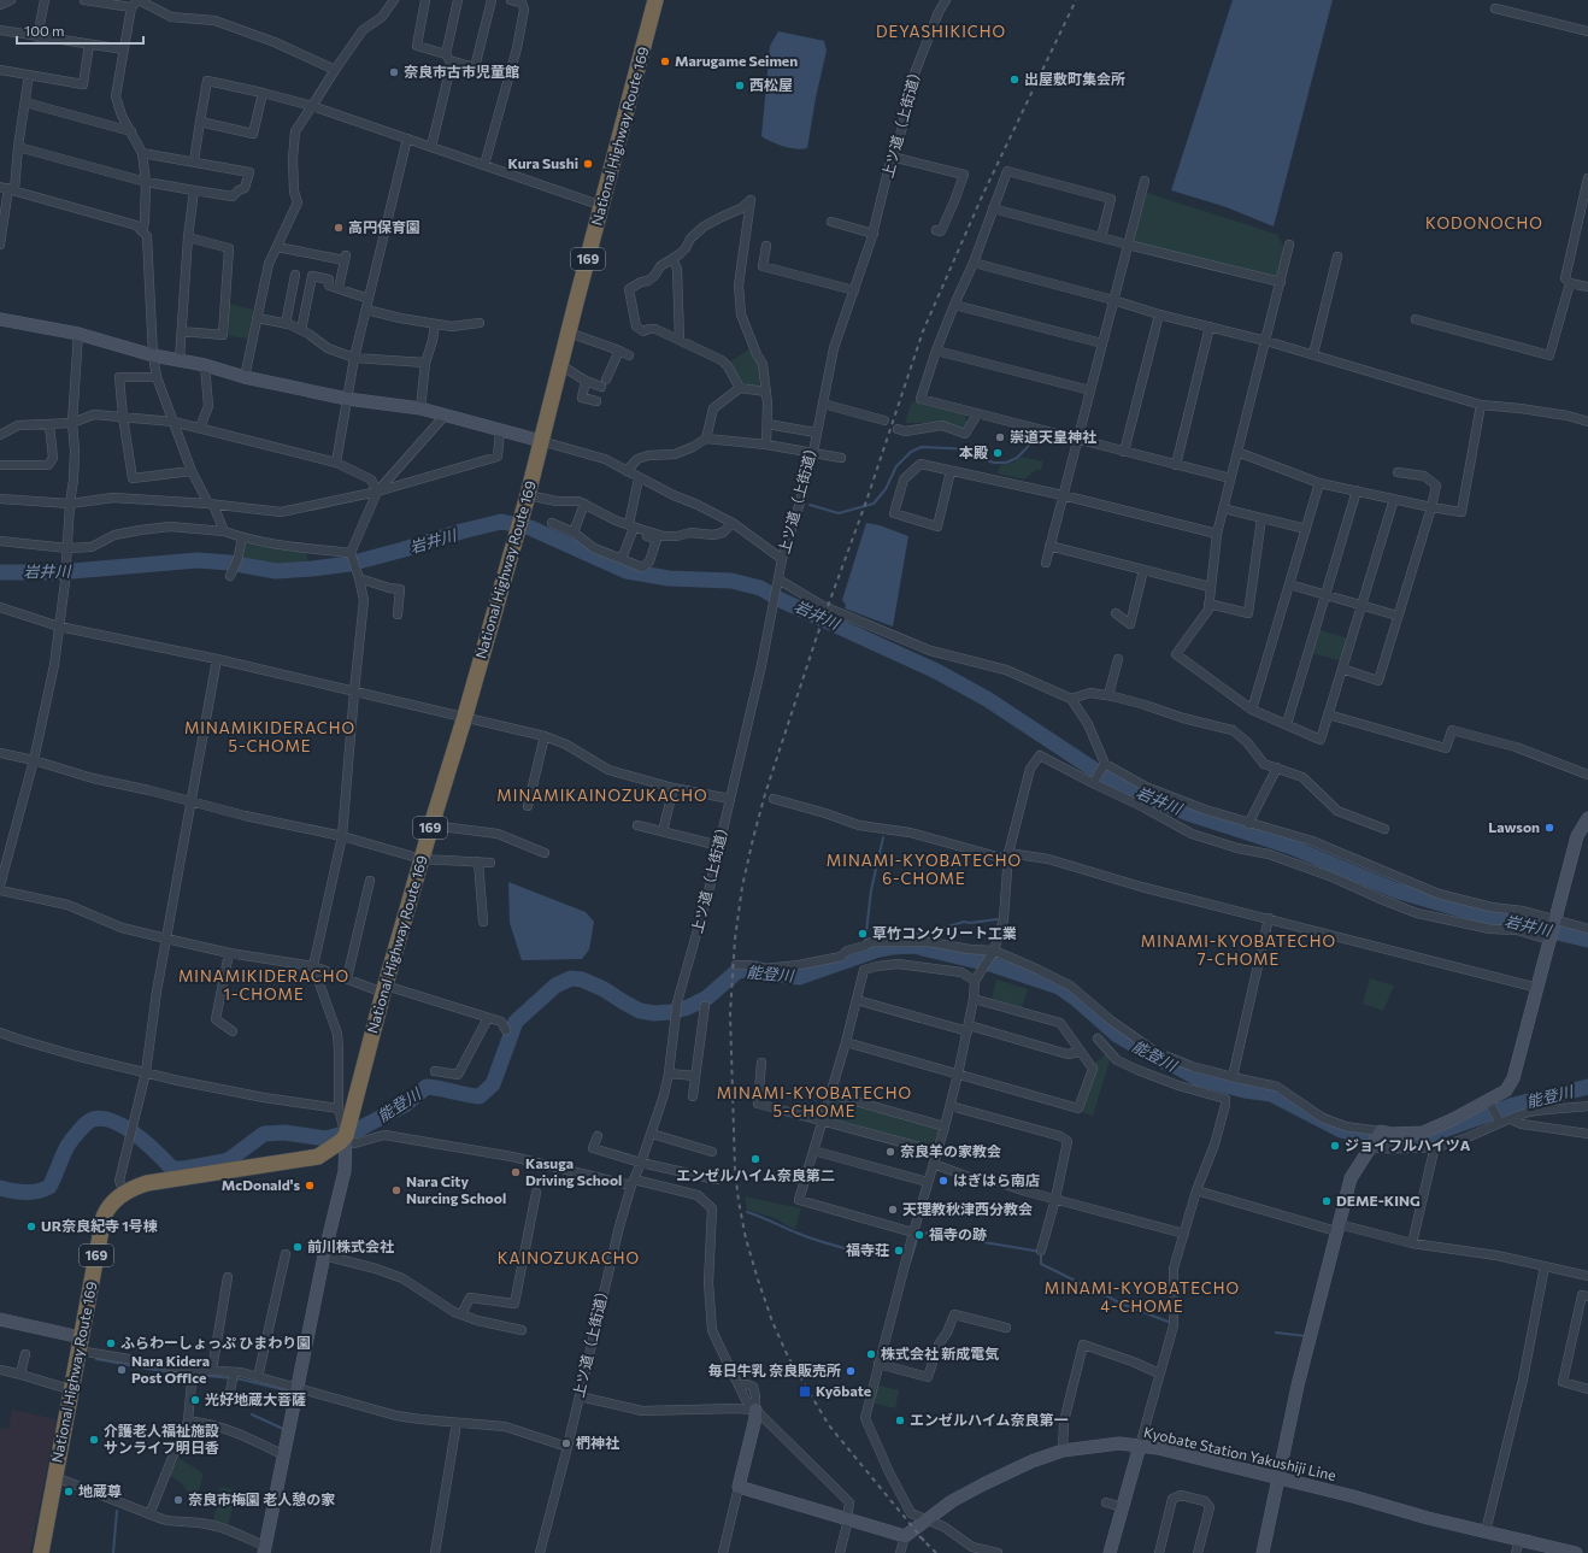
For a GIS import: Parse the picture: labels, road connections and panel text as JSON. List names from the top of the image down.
{
  "streets": {
    "highway": ["National Highway Route 169", "169"],
    "street": ["上ツ道（上街道）", "Kyobate Station Yakushiji Line"]
  },
  "districts": [
    "DEYASHIKICHO",
    "KODONOCHO",
    "MINAMIKIDERACHO 5-CHOME",
    "MINAMIKAINOZUKACHO",
    "MINAMI-KYOBATECHO 6-CHOME",
    "MINAMI-KYOBATECHO 7-CHOME",
    "MINAMIKIDERACHO 1-CHOME",
    "MINAMI-KYOBATECHO 5-CHOME",
    "KAINOZUKACHO",
    "MINAMI-KYOBATECHO 4-CHOME"
  ],
  "water": ["岩井川", "能登川"],
  "places": {
    "other": [
      "Marugame Seimen",
      "奈良市古市児童館",
      "出屋敷町集会所",
      "西松屋",
      "Kura Sushi",
      "高円保育園",
      "崇道天皇神社",
      "本殿",
      "Lawson",
      "草竹コンクリート工業",
      "ジョイフルハイツA",
      "奈良羊の家教会",
      "エンゼルハイム奈良第二",
      "Kasuga Driving School",
      "はぎはら南店",
      "McDonald's",
      "Nara City Nurcing School",
      "DEME-KING",
      "天理教秋津西分教会",
      "UR奈良紀寺 1号棟",
      "福寺の跡",
      "前川株式会社",
      "福寺荘",
      "ふらわーしょっぷ ひまわり園",
      "株式会社 新成電気",
      "Nara Kidera Post Office",
      "毎日牛乳 奈良販売所",
      "光好地蔵大菩薩",
      "エンゼルハイム奈良第一",
      "介護老人福祉施設 サンライフ明日香",
      "椚神社",
      "地蔵尊",
      "奈良市梅園 老人憩の家"
    ],
    "transit": ["Kyōbate"]
  },
  "scale_bar": "100 m"
}
